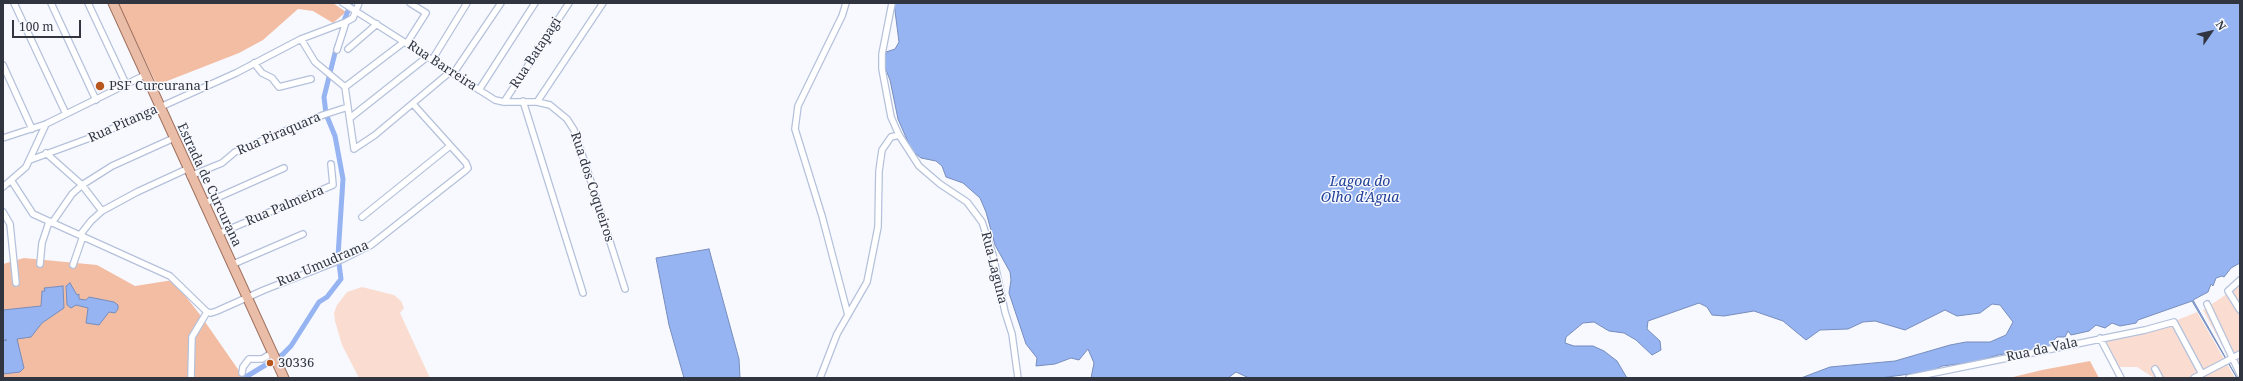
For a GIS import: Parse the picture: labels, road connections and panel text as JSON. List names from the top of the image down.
{
  "streets": {
    "main road": ["Estrada de Curcurana"],
    "street": [
      "Rua Batapagi",
      "Rua Barreira",
      "Rua Pitanga",
      "Rua Piraquara",
      "Rua dos Coqueiros",
      "Rua Palmeira",
      "Rua Umudrama",
      "Rua Laguna",
      "Rua da Vala"
    ]
  },
  "crossings": [
    ["Rua Batapagi", "Rua Barreira"],
    ["Rua Barreira", "Rua dos Coqueiros"],
    ["Rua Pitanga", "Estrada de Curcurana"],
    ["Rua Piraquara", "Estrada de Curcurana"],
    ["Estrada de Curcurana", "Rua Palmeira"],
    ["Estrada de Curcurana", "Rua Umudrama"]
  ],
  "water": ["Lagoa do Olho d'Água"],
  "places": ["PSF Curcurana I", "30336"],
  "scale_bar": "100 m",
  "north": "top right"
}
